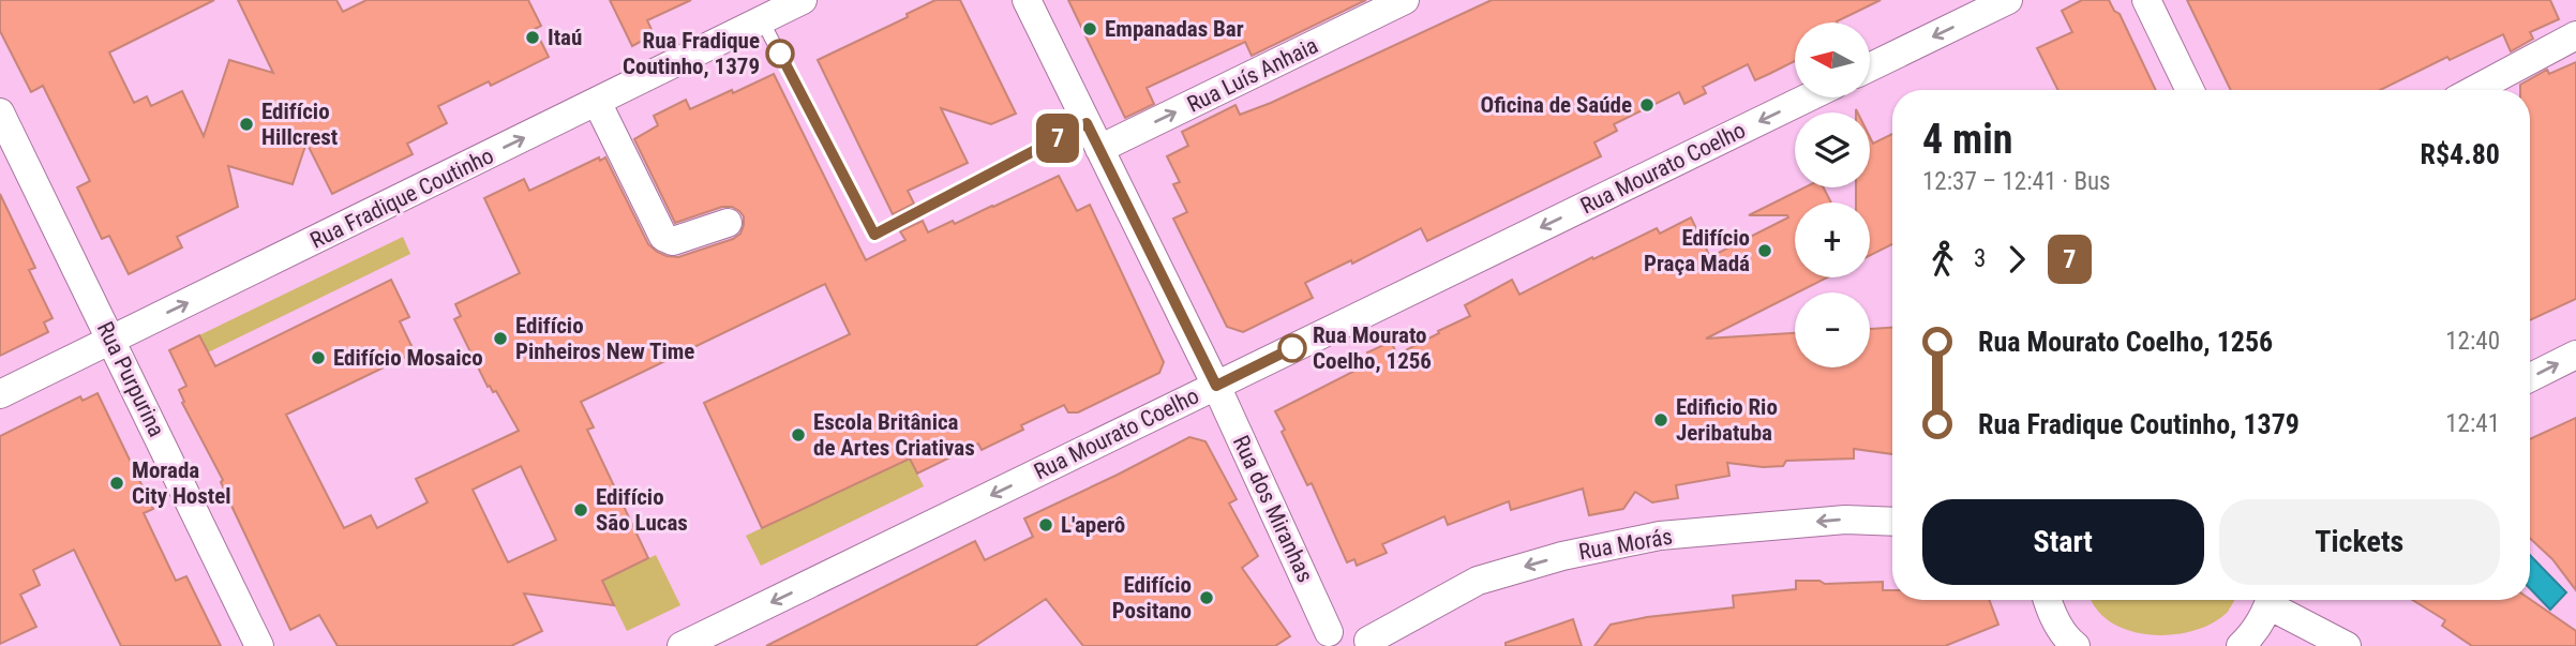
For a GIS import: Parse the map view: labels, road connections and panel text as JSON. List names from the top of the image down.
{
  "streets": {
    "street": [
      "Rua Luís Anhaia",
      "Rua Mourato Coelho",
      "Rua Fradique Coutinho",
      "Rua Purpurina",
      "Rua dos Miranhas",
      "Rua Morás"
    ]
  },
  "crossings": [
    ["Rua Luís Anhaia", "Rua dos Miranhas"],
    ["Rua Mourato Coelho", "Rua dos Miranhas"],
    ["Rua Fradique Coutinho", "Rua Purpurina"]
  ],
  "one_way": [
    "Rua Luís Anhaia",
    "Rua Mourato Coelho",
    "Rua Fradique Coutinho",
    "Rua Morás"
  ],
  "places": [
    "Empanadas Bar",
    "Itaú",
    "Rua Fradique Coutinho, 1379",
    "Oficina de Saúde",
    "Edifício Hillcrest",
    "Edifício Praça Madá",
    "Edifício Pinheiros New Time",
    "Rua Mourato Coelho, 1256",
    "Edifício Mosaico",
    "Edificio Rio Jeribatuba",
    "Escola Britânica de Artes Criativas",
    "Morada City Hostel",
    "Edifício São Lucas",
    "L'aperô",
    "Edifício Positano"
  ],
  "lines": ["bus line 7"],
  "north": "left",
  "page": {
    "on_map": "7",
    "map_buttons": ["+", "−"],
    "heading": ["4 min", "12:37 – 12:41 · Bus", "R$4.80"],
    "legs": ["3", "7"],
    "list": [
      {
        "name": "Rua Mourato Coelho, 1256",
        "value": "12:40"
      },
      {
        "name": "Rua Fradique Coutinho, 1379",
        "value": "12:41"
      }
    ],
    "buttons": ["Start", "Tickets"]
  }
}
